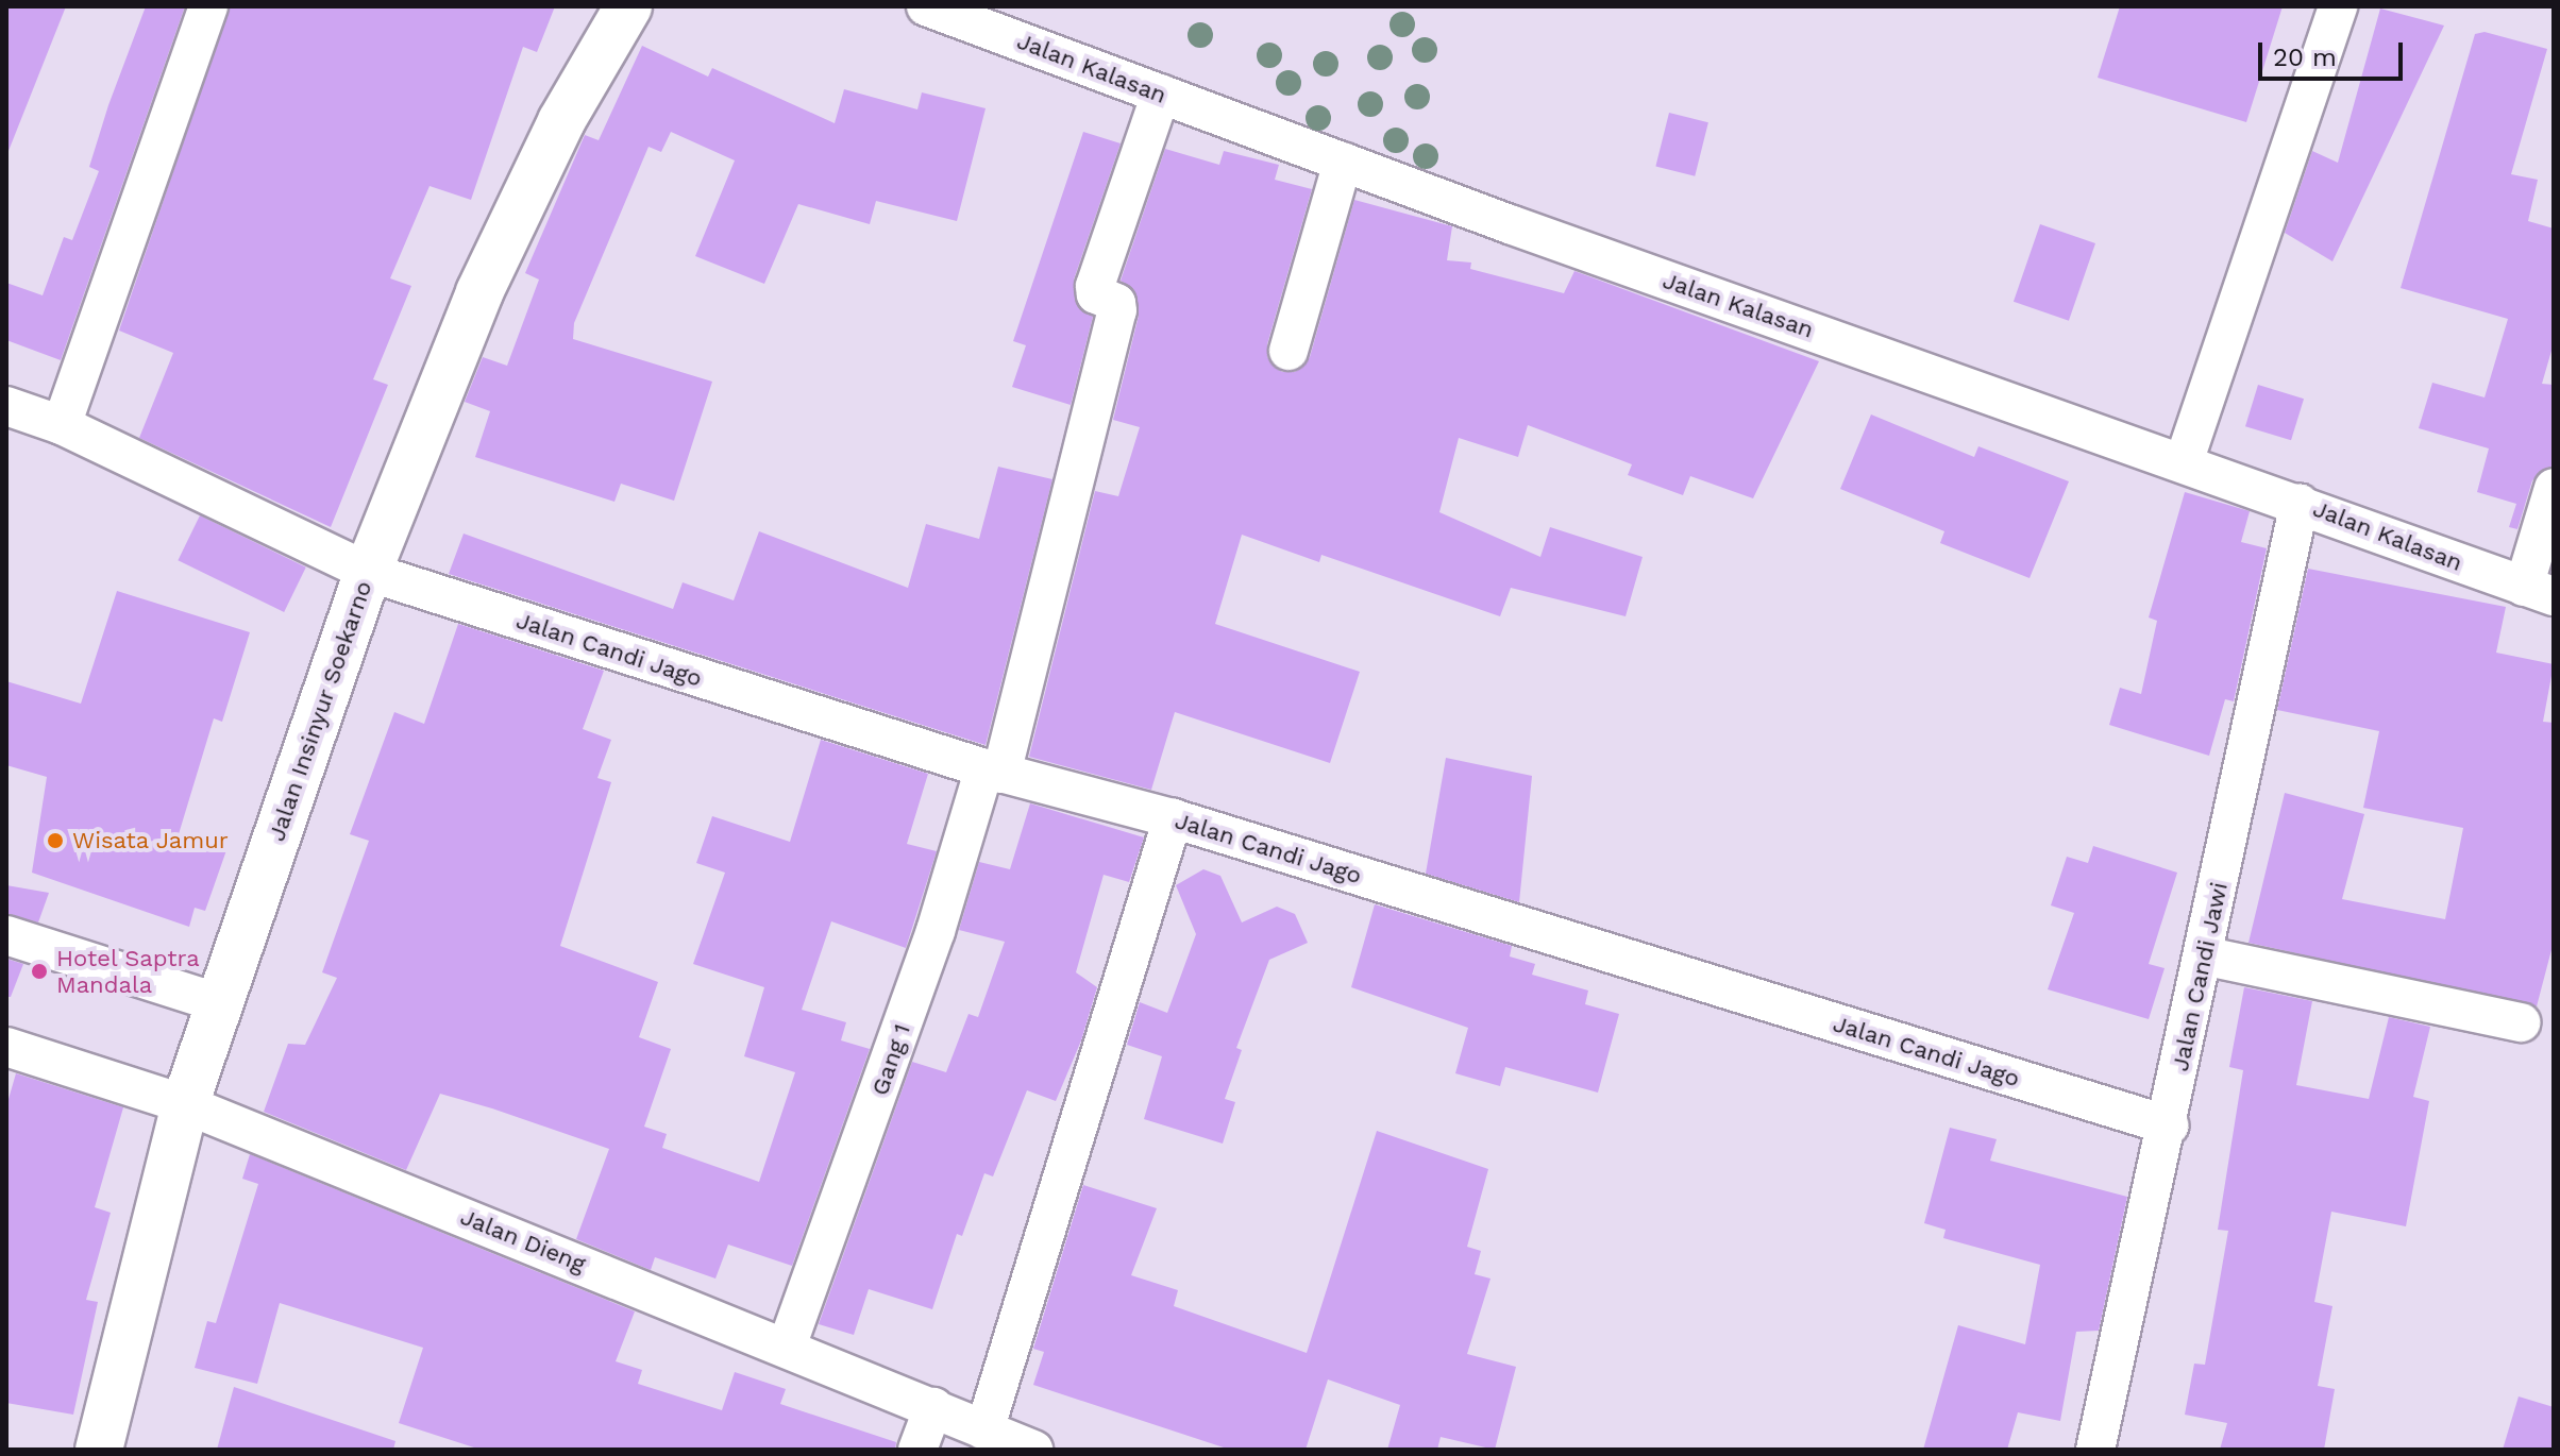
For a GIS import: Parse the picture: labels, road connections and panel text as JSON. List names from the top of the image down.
{
  "streets": {
    "main road": ["Jalan Insinyur Soekarno"],
    "street": [
      "Jalan Kalasan",
      "Jalan Candi Jago",
      "Jalan Candi Jawi",
      "Gang 1",
      "Jalan Dieng"
    ]
  },
  "crossings": [
    ["Jalan Kalasan", "Jalan Candi Jawi"],
    ["Jalan Kalasan", "Gang 1"],
    ["Jalan Candi Jago", "Jalan Insinyur Soekarno"],
    ["Jalan Candi Jago", "Jalan Candi Jawi"],
    ["Jalan Candi Jago", "Gang 1"],
    ["Jalan Insinyur Soekarno", "Jalan Dieng"],
    ["Gang 1", "Jalan Dieng"]
  ],
  "places": ["Wisata Jamur", "Hotel Saptra Mandala"],
  "scale_bar": "20 m"
}
